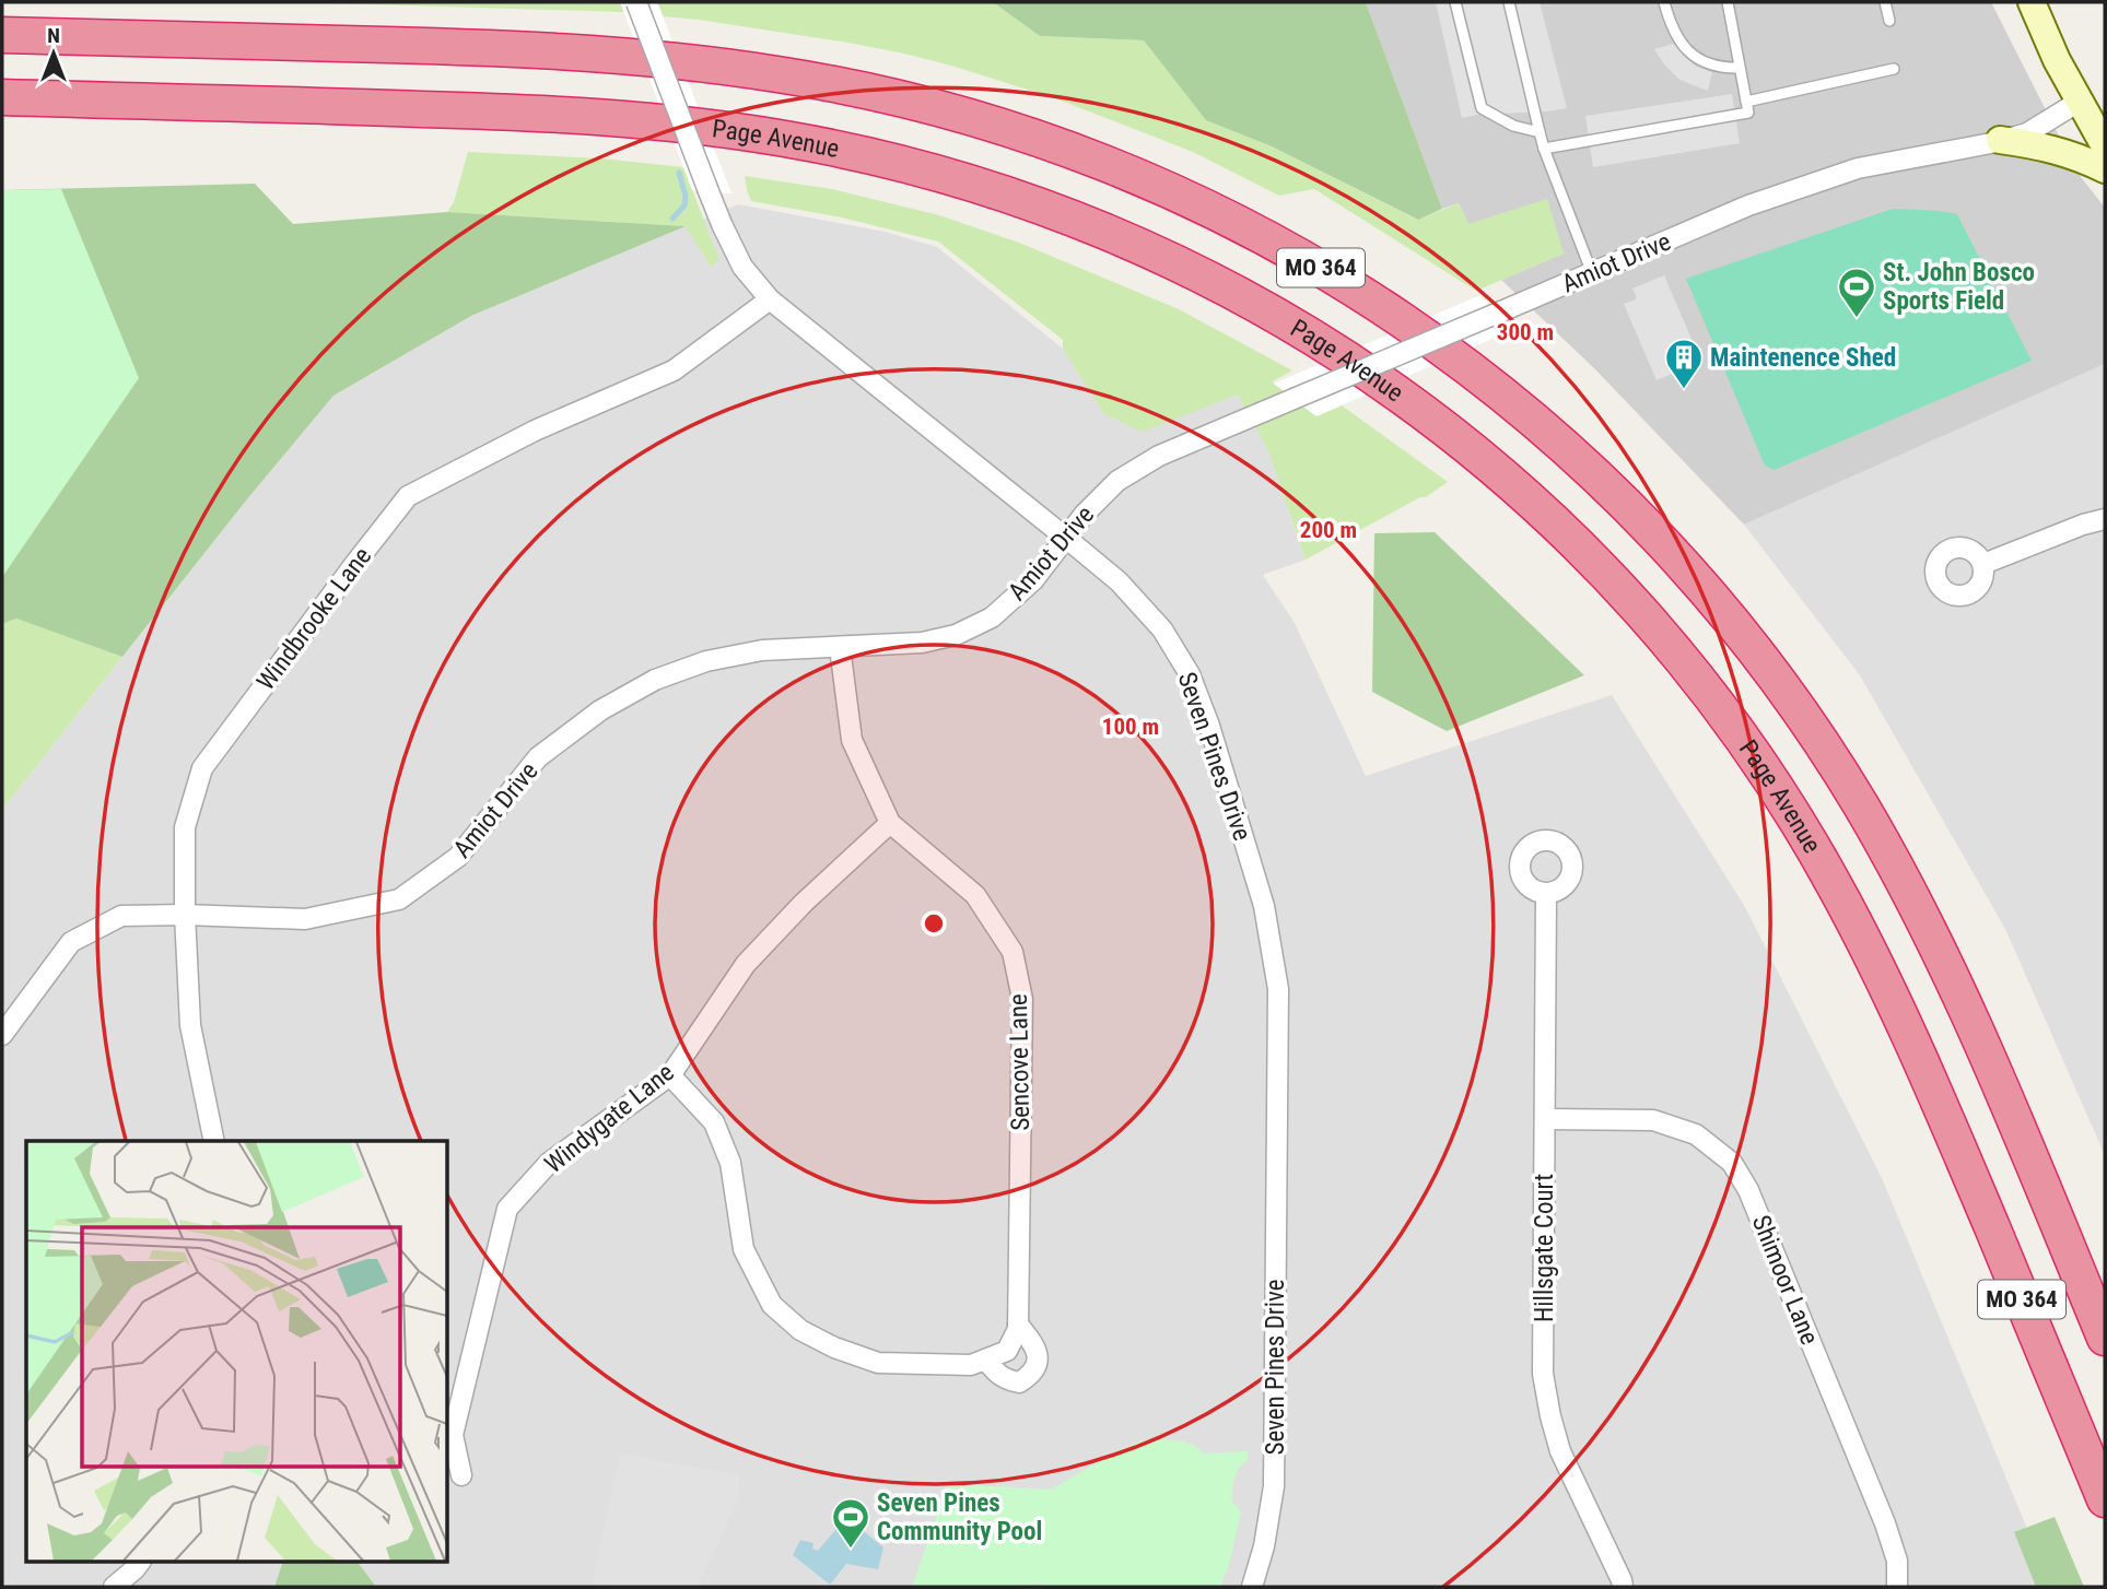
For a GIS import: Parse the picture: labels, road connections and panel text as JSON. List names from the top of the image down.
{
  "streets": {
    "highway": ["Page Avenue", "MO 364"],
    "street": [
      "Amiot Drive",
      "Windbrooke Lane",
      "Seven Pines Drive",
      "Sencove Lane",
      "Windygate Lane",
      "Hillsgate Court",
      "Shimoor Lane"
    ]
  },
  "crossings": [
    ["Amiot Drive", "Windbrooke Lane"],
    ["Amiot Drive", "Seven Pines Drive"],
    ["Amiot Drive", "Sencove Lane"],
    ["Windbrooke Lane", "Seven Pines Drive"],
    ["Sencove Lane", "Windygate Lane"],
    ["Hillsgate Court", "Shimoor Lane"]
  ],
  "places": {
    "sports": ["St. John Bosco Sports Field", "Seven Pines Community Pool"],
    "building": ["Maintenence Shed"]
  },
  "north": "top",
  "rings": ["300 m", "200 m", "100 m"]
}
